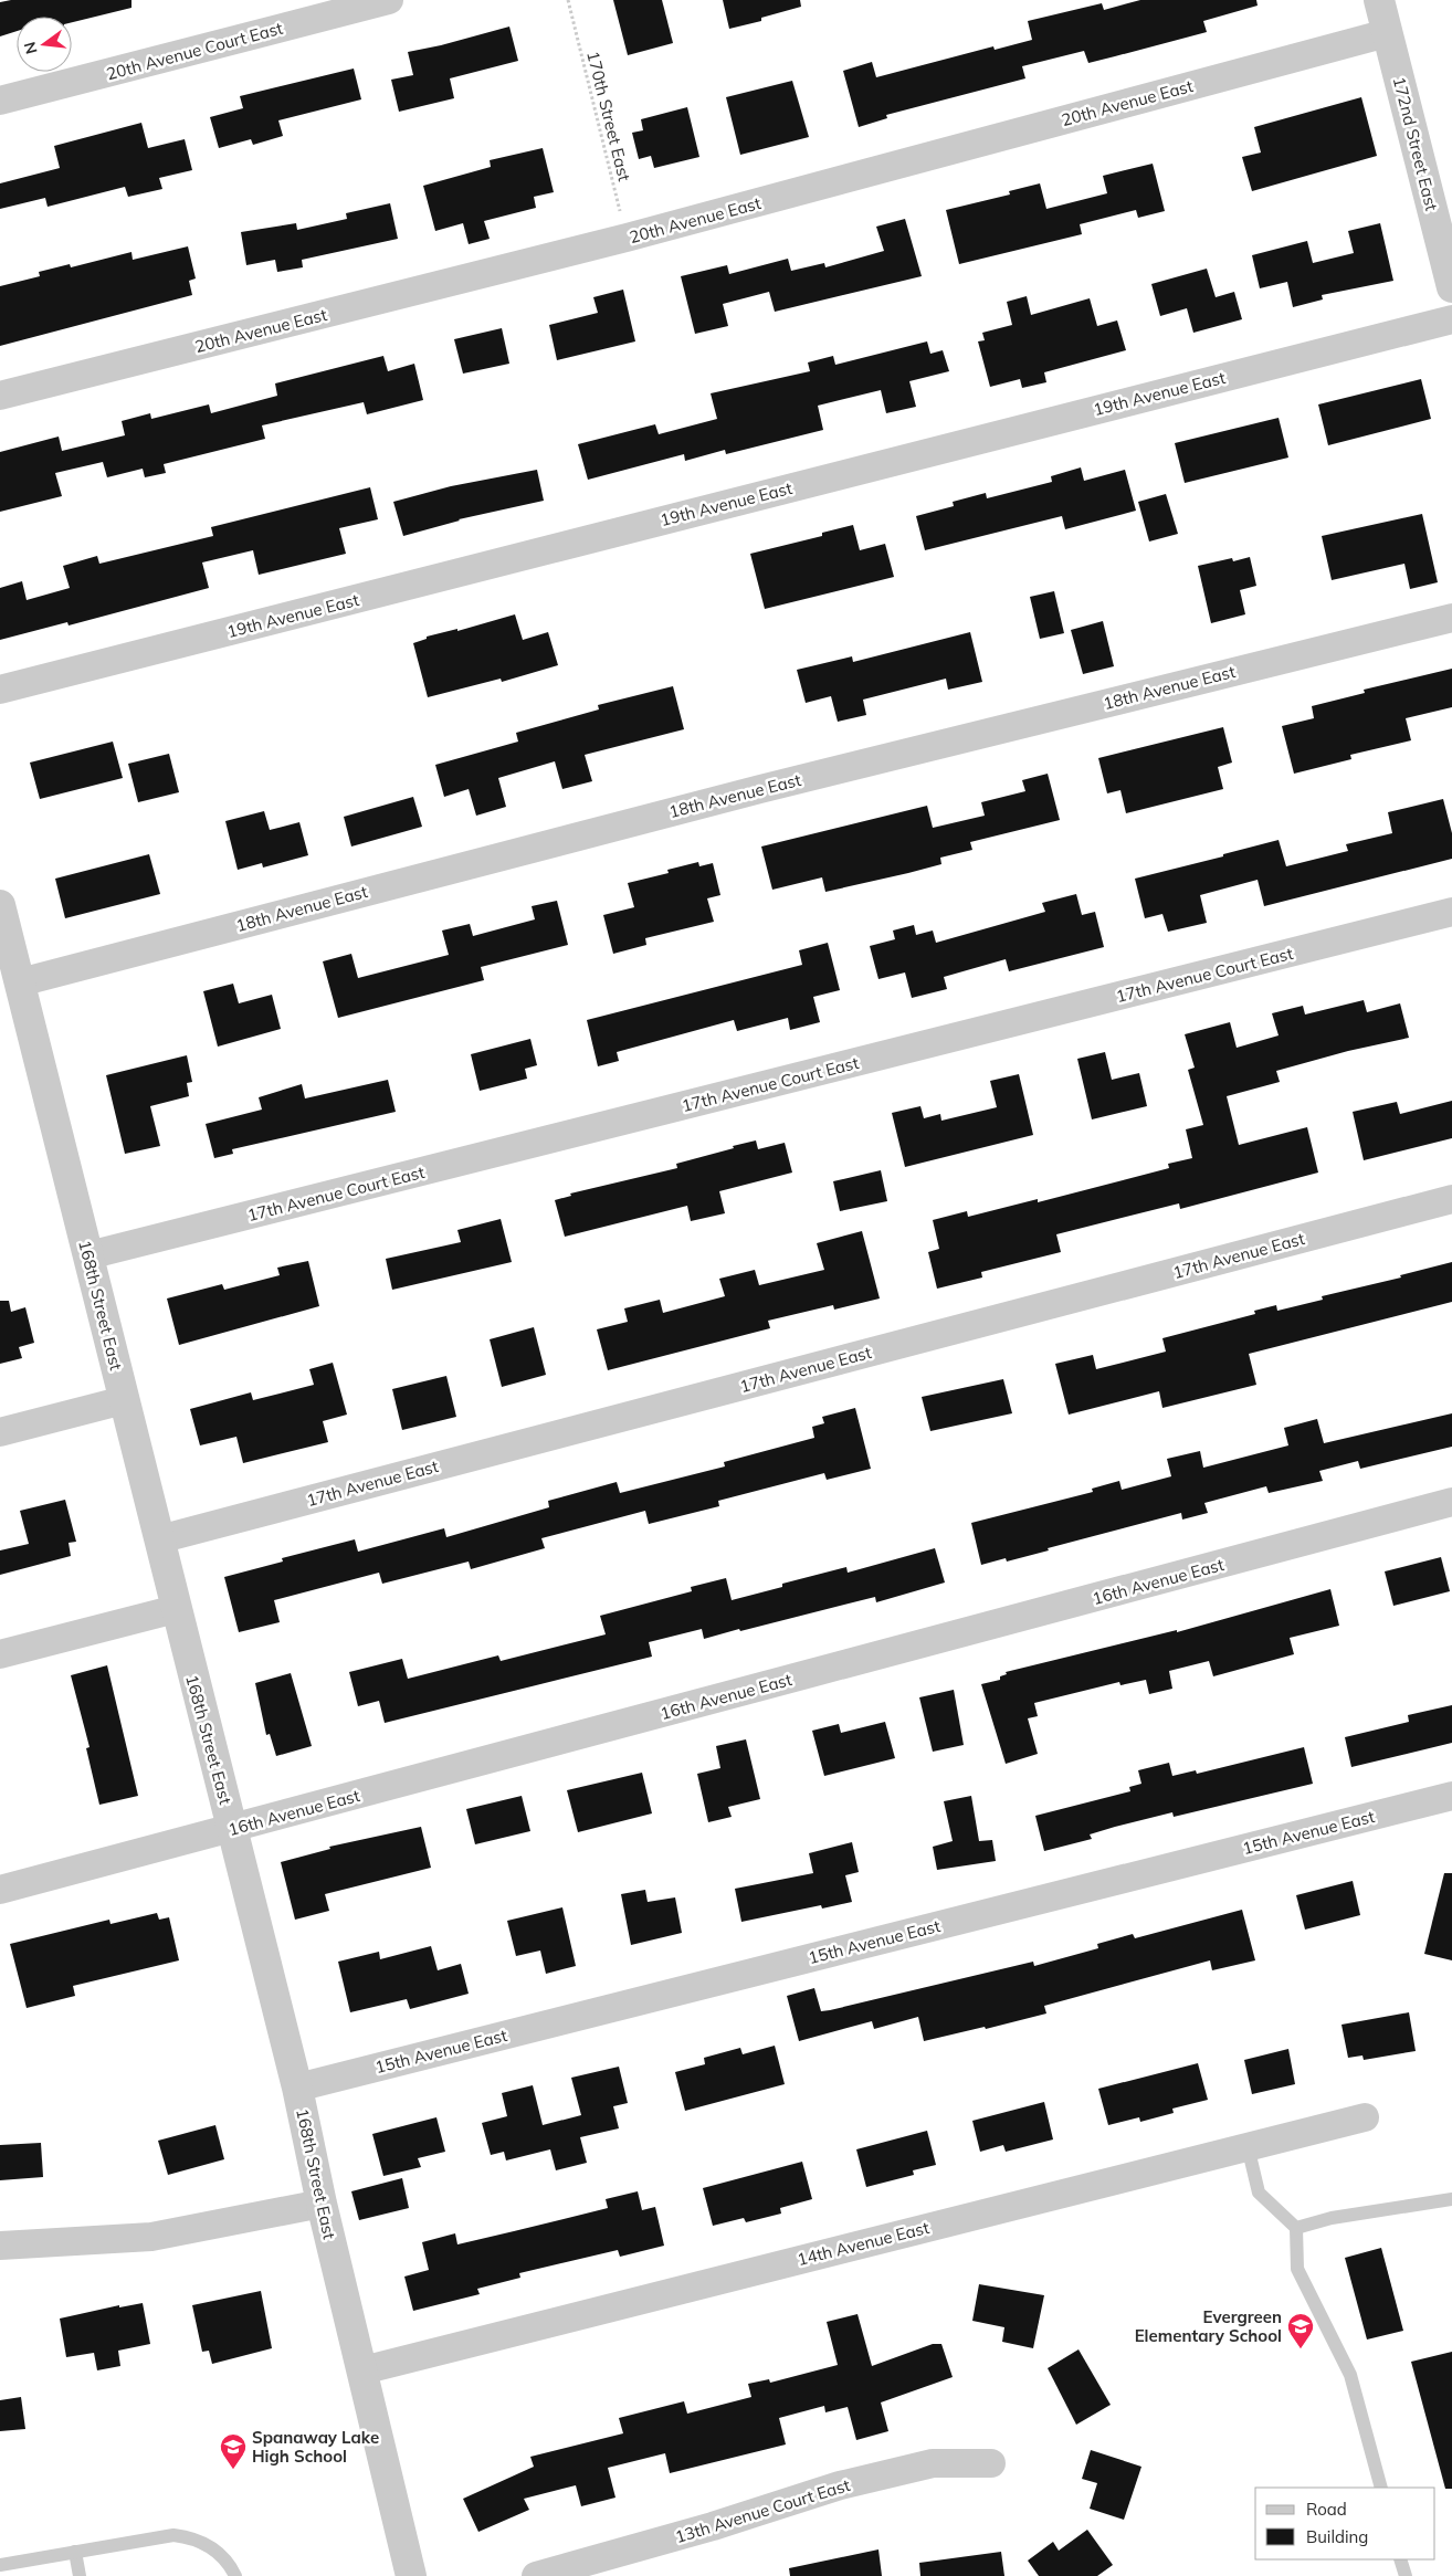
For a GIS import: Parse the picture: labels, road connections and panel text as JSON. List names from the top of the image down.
{
  "streets": {
    "street": [
      "20th Avenue Court East",
      "20th Avenue East",
      "172nd Street East",
      "19th Avenue East",
      "18th Avenue East",
      "17th Avenue Court East",
      "17th Avenue East",
      "168th Street East",
      "16th Avenue East",
      "15th Avenue East",
      "14th Avenue East",
      "13th Avenue Court East"
    ],
    "path": ["170th Street East"]
  },
  "crossings": [
    ["20th Avenue East", "170th Street East"],
    ["20th Avenue East", "172nd Street East"],
    ["18th Avenue East", "168th Street East"],
    ["17th Avenue Court East", "168th Street East"],
    ["17th Avenue East", "168th Street East"],
    ["168th Street East", "16th Avenue East"],
    ["168th Street East", "15th Avenue East"],
    ["168th Street East", "14th Avenue East"]
  ],
  "places": {
    "school or university": ["Evergreen Elementary School", "Spanaway Lake High School"]
  },
  "legend": ["Road", "Building"],
  "north": "left"
}
